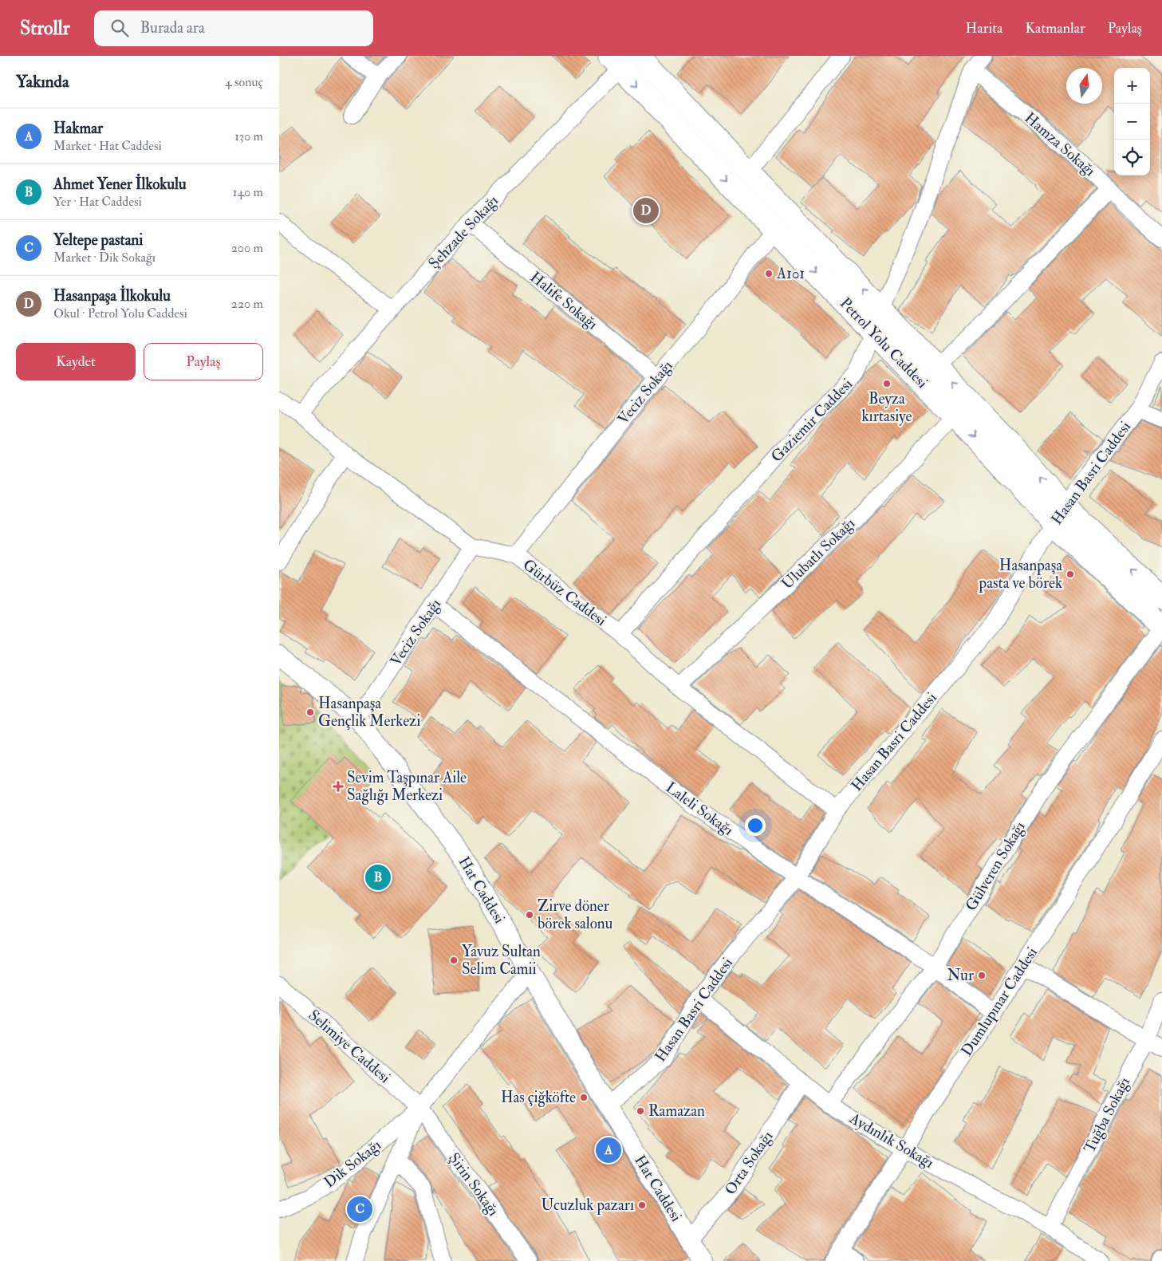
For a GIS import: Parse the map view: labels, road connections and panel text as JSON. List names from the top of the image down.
{
  "streets": {
    "main road": ["Petrol Yolu Caddesi"],
    "street": [
      "Hamza Sokağı",
      "Şehzade Sokağı",
      "Halife Sokağı",
      "Veciz Sokağı",
      "Gaziemir Caddesi",
      "Hasan Basri Caddesi",
      "Ulubatlı Sokağı",
      "Gürbüz Caddesi",
      "Laleli Sokağı",
      "Gülveren Sokağı",
      "Hat Caddesi",
      "Dumlupınar Caddesi",
      "Selimiye Caddesi",
      "Tuğba Sokağı",
      "Aydınlık Sokağı",
      "Orta Sokağı",
      "Dik Sokağı",
      "Şirin Sokağı"
    ]
  },
  "crossings": [
    ["Hamza Sokağı", "Gaziemir Caddesi"],
    ["Şehzade Sokağı", "Halife Sokağı"],
    ["Şehzade Sokağı", "Petrol Yolu Caddesi"],
    ["Şehzade Sokağı", "Gürbüz Caddesi"],
    ["Halife Sokağı", "Veciz Sokağı"],
    ["Petrol Yolu Caddesi", "Veciz Sokağı"],
    ["Petrol Yolu Caddesi", "Gaziemir Caddesi"],
    ["Petrol Yolu Caddesi", "Hasan Basri Caddesi"],
    ["Petrol Yolu Caddesi", "Ulubatlı Sokağı"],
    ["Petrol Yolu Caddesi", "Gülveren Sokağı"],
    ["Veciz Sokağı", "Gürbüz Caddesi"],
    ["Veciz Sokağı", "Laleli Sokağı"],
    ["Veciz Sokağı", "Hat Caddesi"],
    ["Gaziemir Caddesi", "Gürbüz Caddesi"],
    ["Hasan Basri Caddesi", "Gürbüz Caddesi"],
    ["Hasan Basri Caddesi", "Laleli Sokağı"],
    ["Hasan Basri Caddesi", "Hat Caddesi"],
    ["Hasan Basri Caddesi", "Aydınlık Sokağı"],
    ["Ulubatlı Sokağı", "Gürbüz Caddesi"],
    ["Laleli Sokağı", "Gülveren Sokağı"],
    ["Laleli Sokağı", "Dumlupınar Caddesi"],
    ["Gülveren Sokağı", "Aydınlık Sokağı"],
    ["Hat Caddesi", "Orta Sokağı"],
    ["Dumlupınar Caddesi", "Aydınlık Sokağı"],
    ["Selimiye Caddesi", "Dik Sokağı"],
    ["Selimiye Caddesi", "Şirin Sokağı"],
    ["Tuğba Sokağı", "Aydınlık Sokağı"],
    ["Aydınlık Sokağı", "Orta Sokağı"],
    ["Dik Sokağı", "Şirin Sokağı"]
  ],
  "places": {
    "other": [
      "A101",
      "Beyza kırtasiye",
      "Hasanpaşa pasta ve börek",
      "Hasanpaşa Gençlik Merkezi",
      "Zirve döner börek salonu",
      "Yavuz Sultan Selim Camii",
      "Nur",
      "Has çiğköfte",
      "Ramazan",
      "Ucuzluk pazarı"
    ],
    "health": ["Sevim Taşpınar Aile Sağlığı Merkezi"]
  },
  "north": "top",
  "page": {
    "header": "Strollr",
    "search": "Burada ara",
    "nav": ["Harita", "Katmanlar", "Paylaş"],
    "heading": ["Yakında", "4 sonuç"],
    "map_buttons": ["+", "−"],
    "list": [
      {
        "mark": "A",
        "name": "Hakmar",
        "note": "Market · Hat Caddesi",
        "value": "130 m"
      },
      {
        "mark": "B",
        "name": "Ahmet Yener İlkokulu",
        "note": "Yer · Hat Caddesi",
        "value": "140 m"
      },
      {
        "mark": "C",
        "name": "Yeltepe pastani",
        "note": "Market · Dik Sokağı",
        "value": "200 m"
      },
      {
        "mark": "D",
        "name": "Hasanpaşa İlkokulu",
        "note": "Okul · Petrol Yolu Caddesi",
        "value": "220 m"
      }
    ],
    "pins": [
      "D",
      "B",
      "A",
      "C"
    ],
    "buttons": ["Kaydet", "Paylaş"]
  }
}
